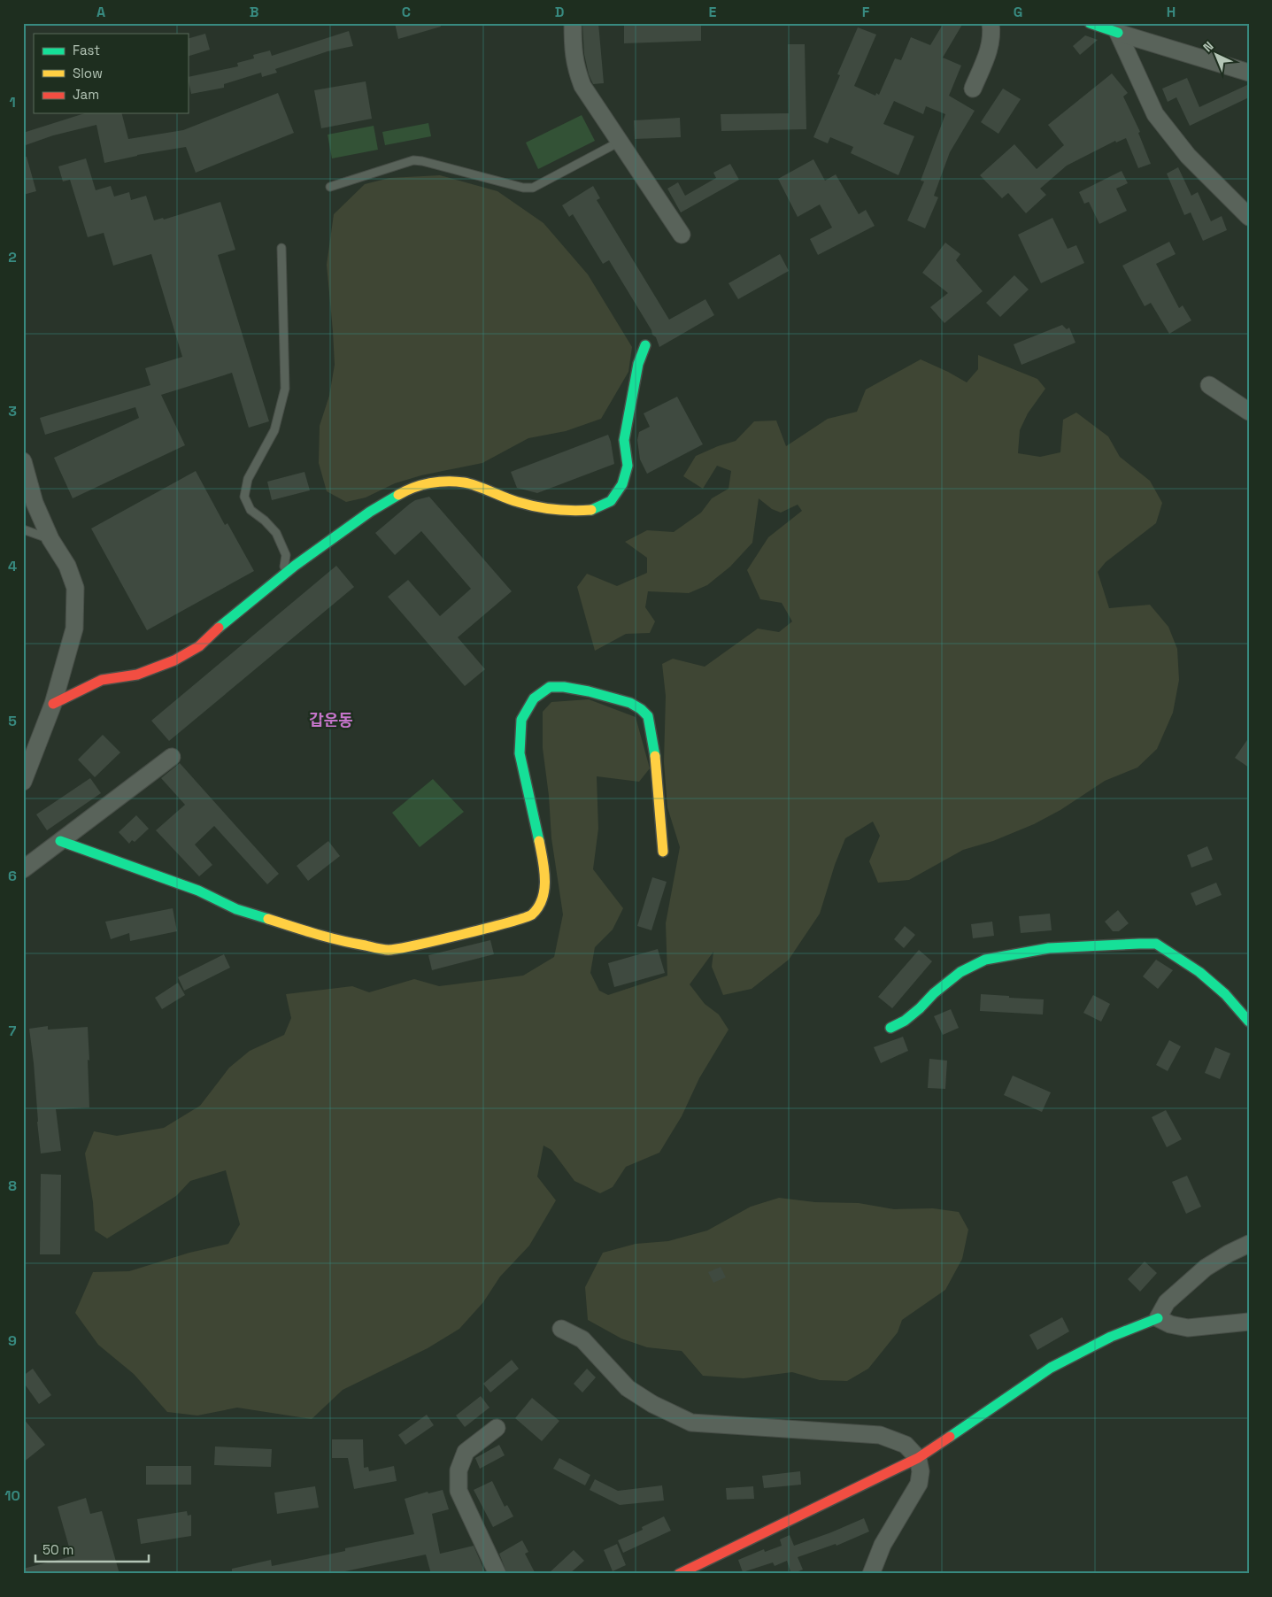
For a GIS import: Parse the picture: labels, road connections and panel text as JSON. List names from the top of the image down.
{
  "districts": ["갑운동"],
  "legend": ["Fast", "Slow", "Jam"],
  "scale_bar": "50 m",
  "north": "top left",
  "grid": {
    "columns": [
      "A",
      "B",
      "C",
      "D",
      "E",
      "F",
      "G",
      "H"
    ],
    "rows": [
      "1",
      "2",
      "3",
      "4",
      "5",
      "6",
      "7",
      "8",
      "9",
      "10"
    ]
  }
}
